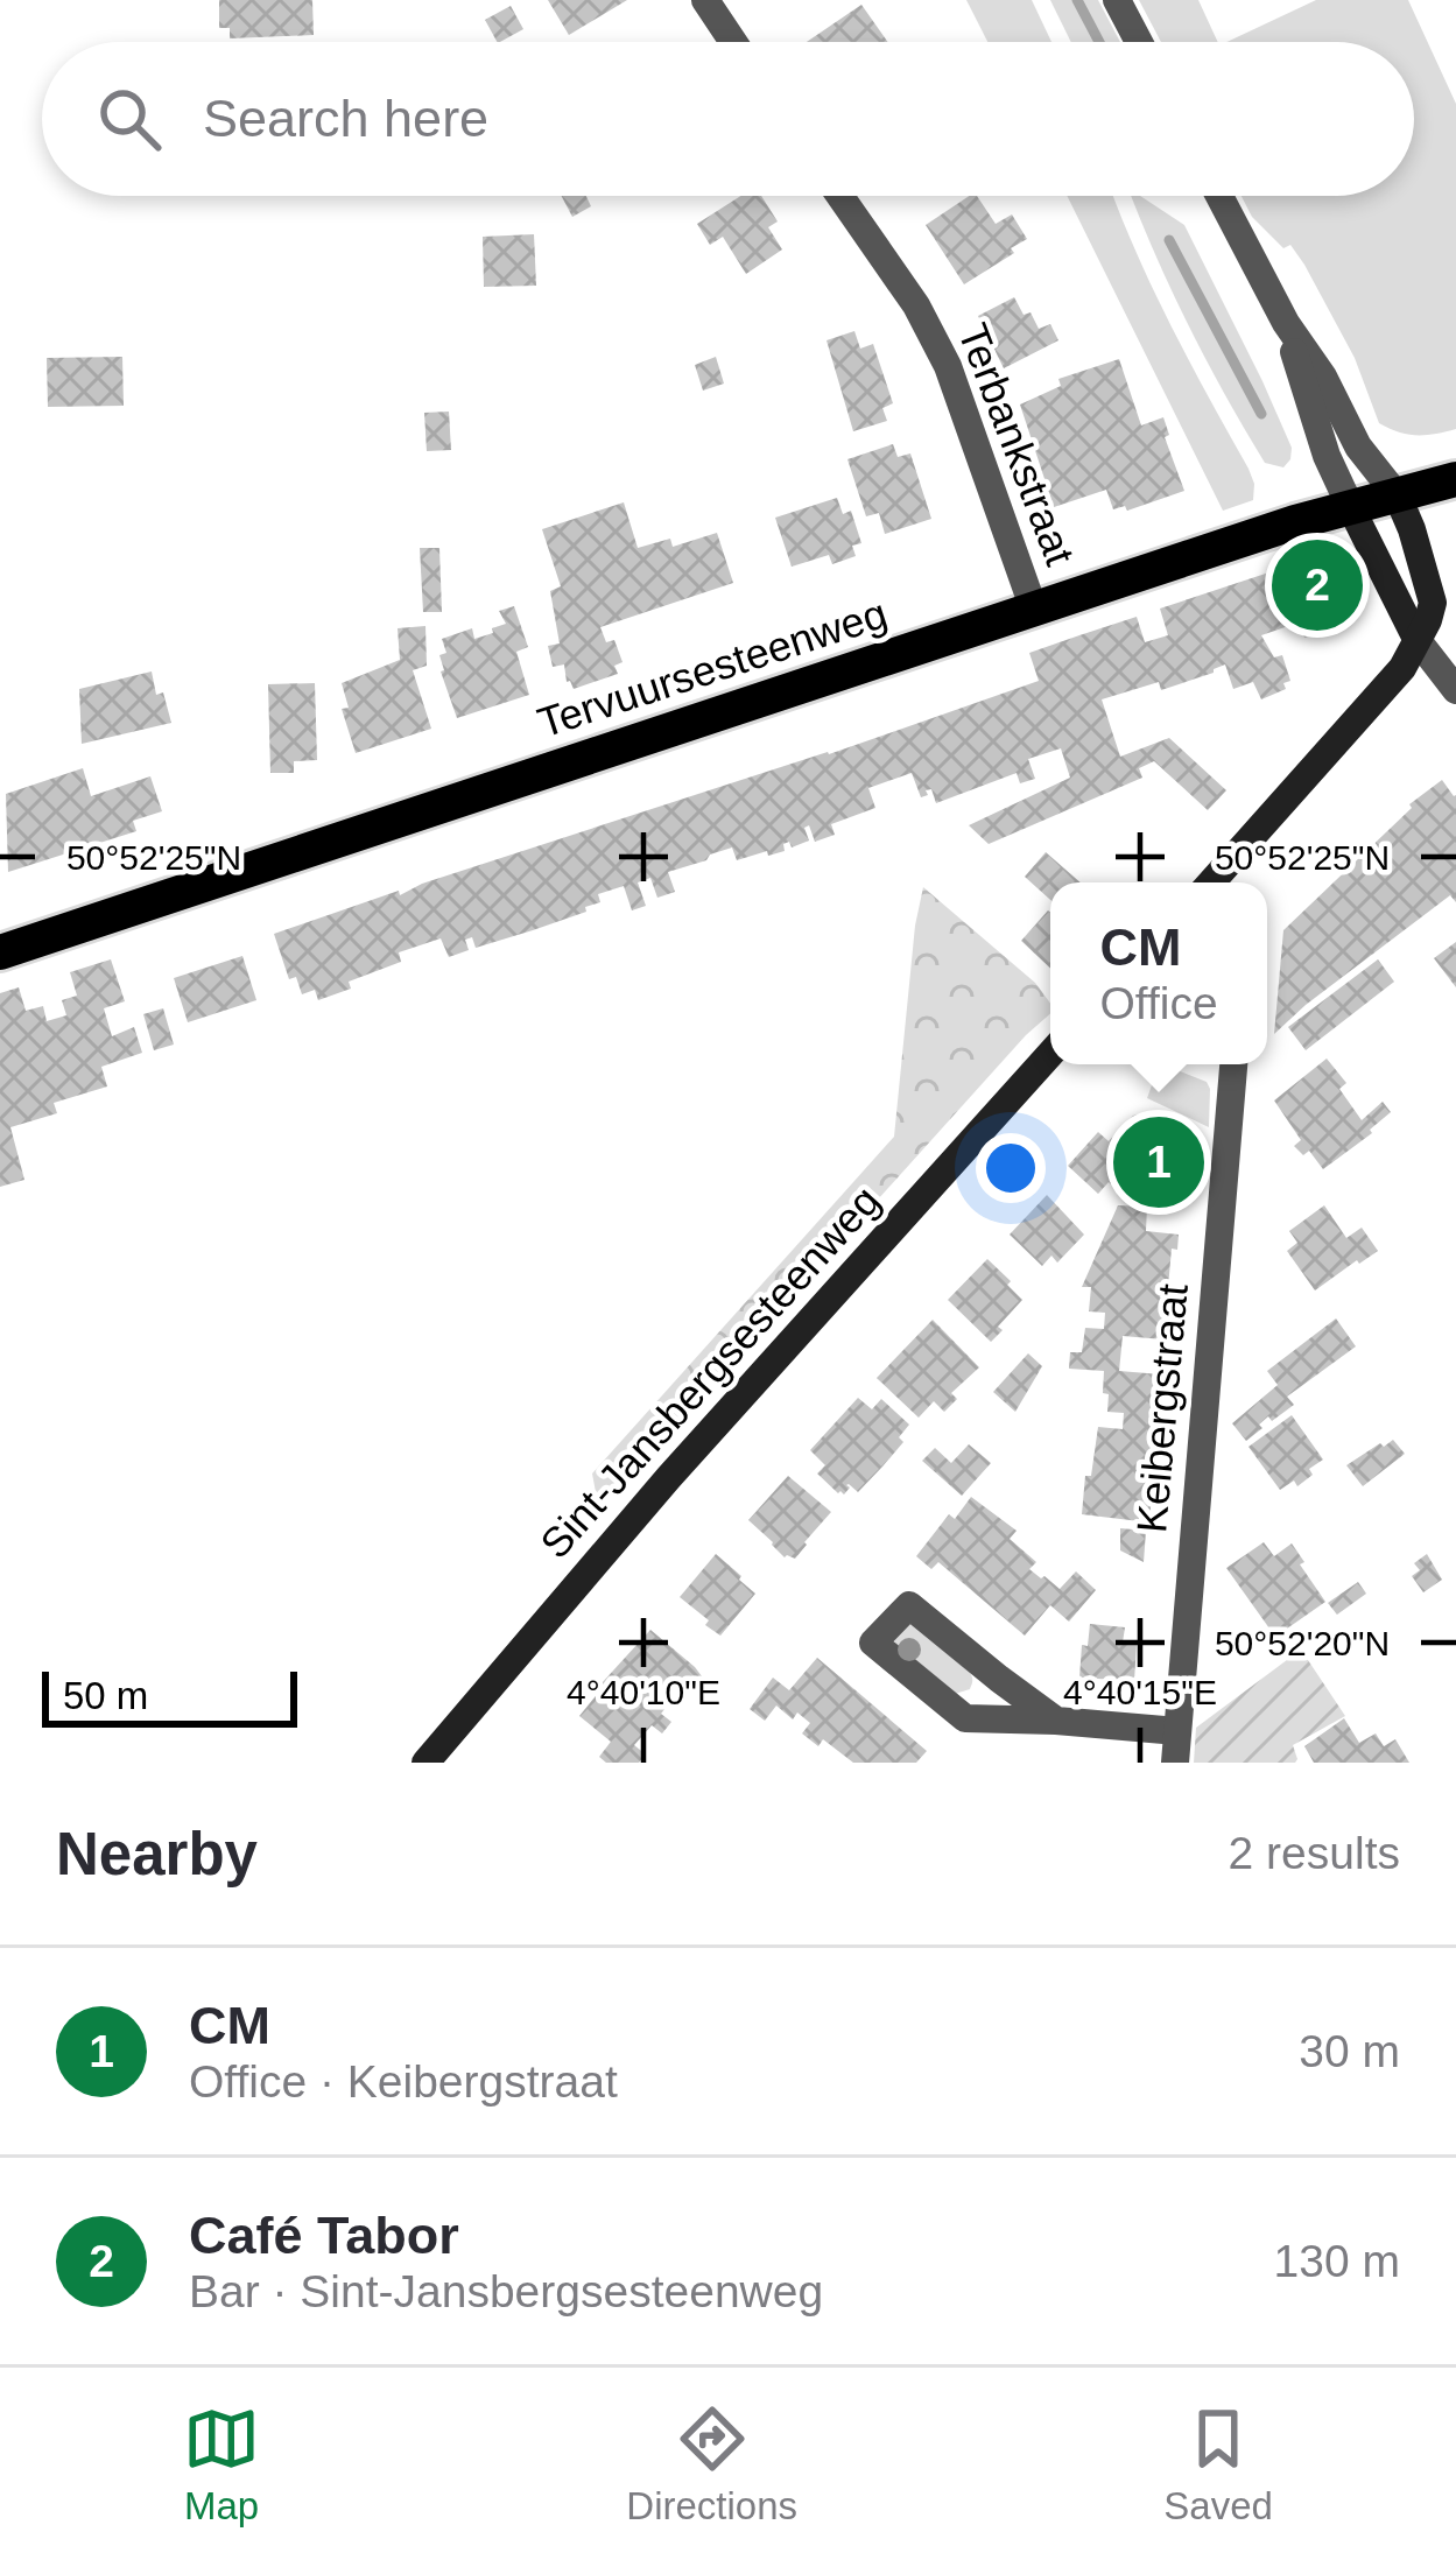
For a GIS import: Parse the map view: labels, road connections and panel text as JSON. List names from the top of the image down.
{
  "streets": {
    "main road": ["Tervuursesteenweg", "Sint-Jansbergsesteenweg"],
    "street": ["Terbankstraat", "Keibergstraat"]
  },
  "crossings": [
    ["Terbankstraat", "Tervuursesteenweg"]
  ],
  "scale_bar": "50 m",
  "page": {
    "search": "Search here",
    "pins": ["2", "1"],
    "popup": ["CM", "Office"],
    "scale": "50 m",
    "heading": ["Nearby", "2 results"],
    "list": [
      {
        "mark": "1",
        "name": "CM",
        "note": "Office · Keibergstraat",
        "value": "30 m"
      },
      {
        "mark": "2",
        "name": "Café Tabor",
        "note": "Bar · Sint-Jansbergsesteenweg",
        "value": "130 m"
      }
    ],
    "nav": ["Map", "Directions", "Saved"]
  },
  "coordinates": [
    "50°52'25\"N",
    "50°52'20\"N",
    "4°40'10\"E",
    "4°40'15\"E"
  ]
}
